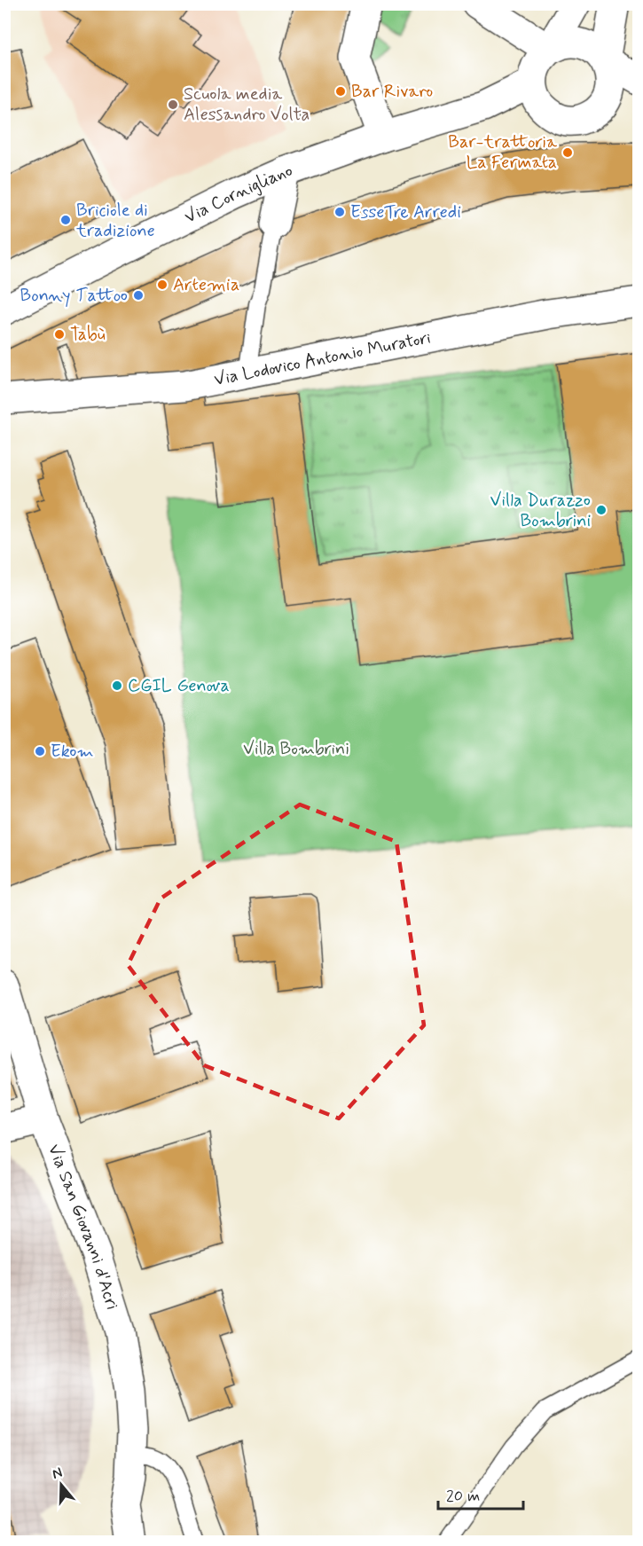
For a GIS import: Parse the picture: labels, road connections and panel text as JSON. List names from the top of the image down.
{
  "streets": {
    "main road": ["Via Cornigliano", "Via Lodovico Antonio Muratori", "Via San Giovanni d'Acri"]
  },
  "parks": ["Villa Bombrini"],
  "places": [
    "Bar Rivaro",
    "Scuola media Alessandro Volta",
    "Bar-trattoria La Fermata",
    "EsseTre Arredi",
    "Briciole di tradizione",
    "Artemia",
    "Bonny Tattoo",
    "Tabù",
    "Villa Durazzo Bombrini",
    "CGIL Genova",
    "Ekom"
  ],
  "scale_bar": "20 m",
  "north": "top"
}
